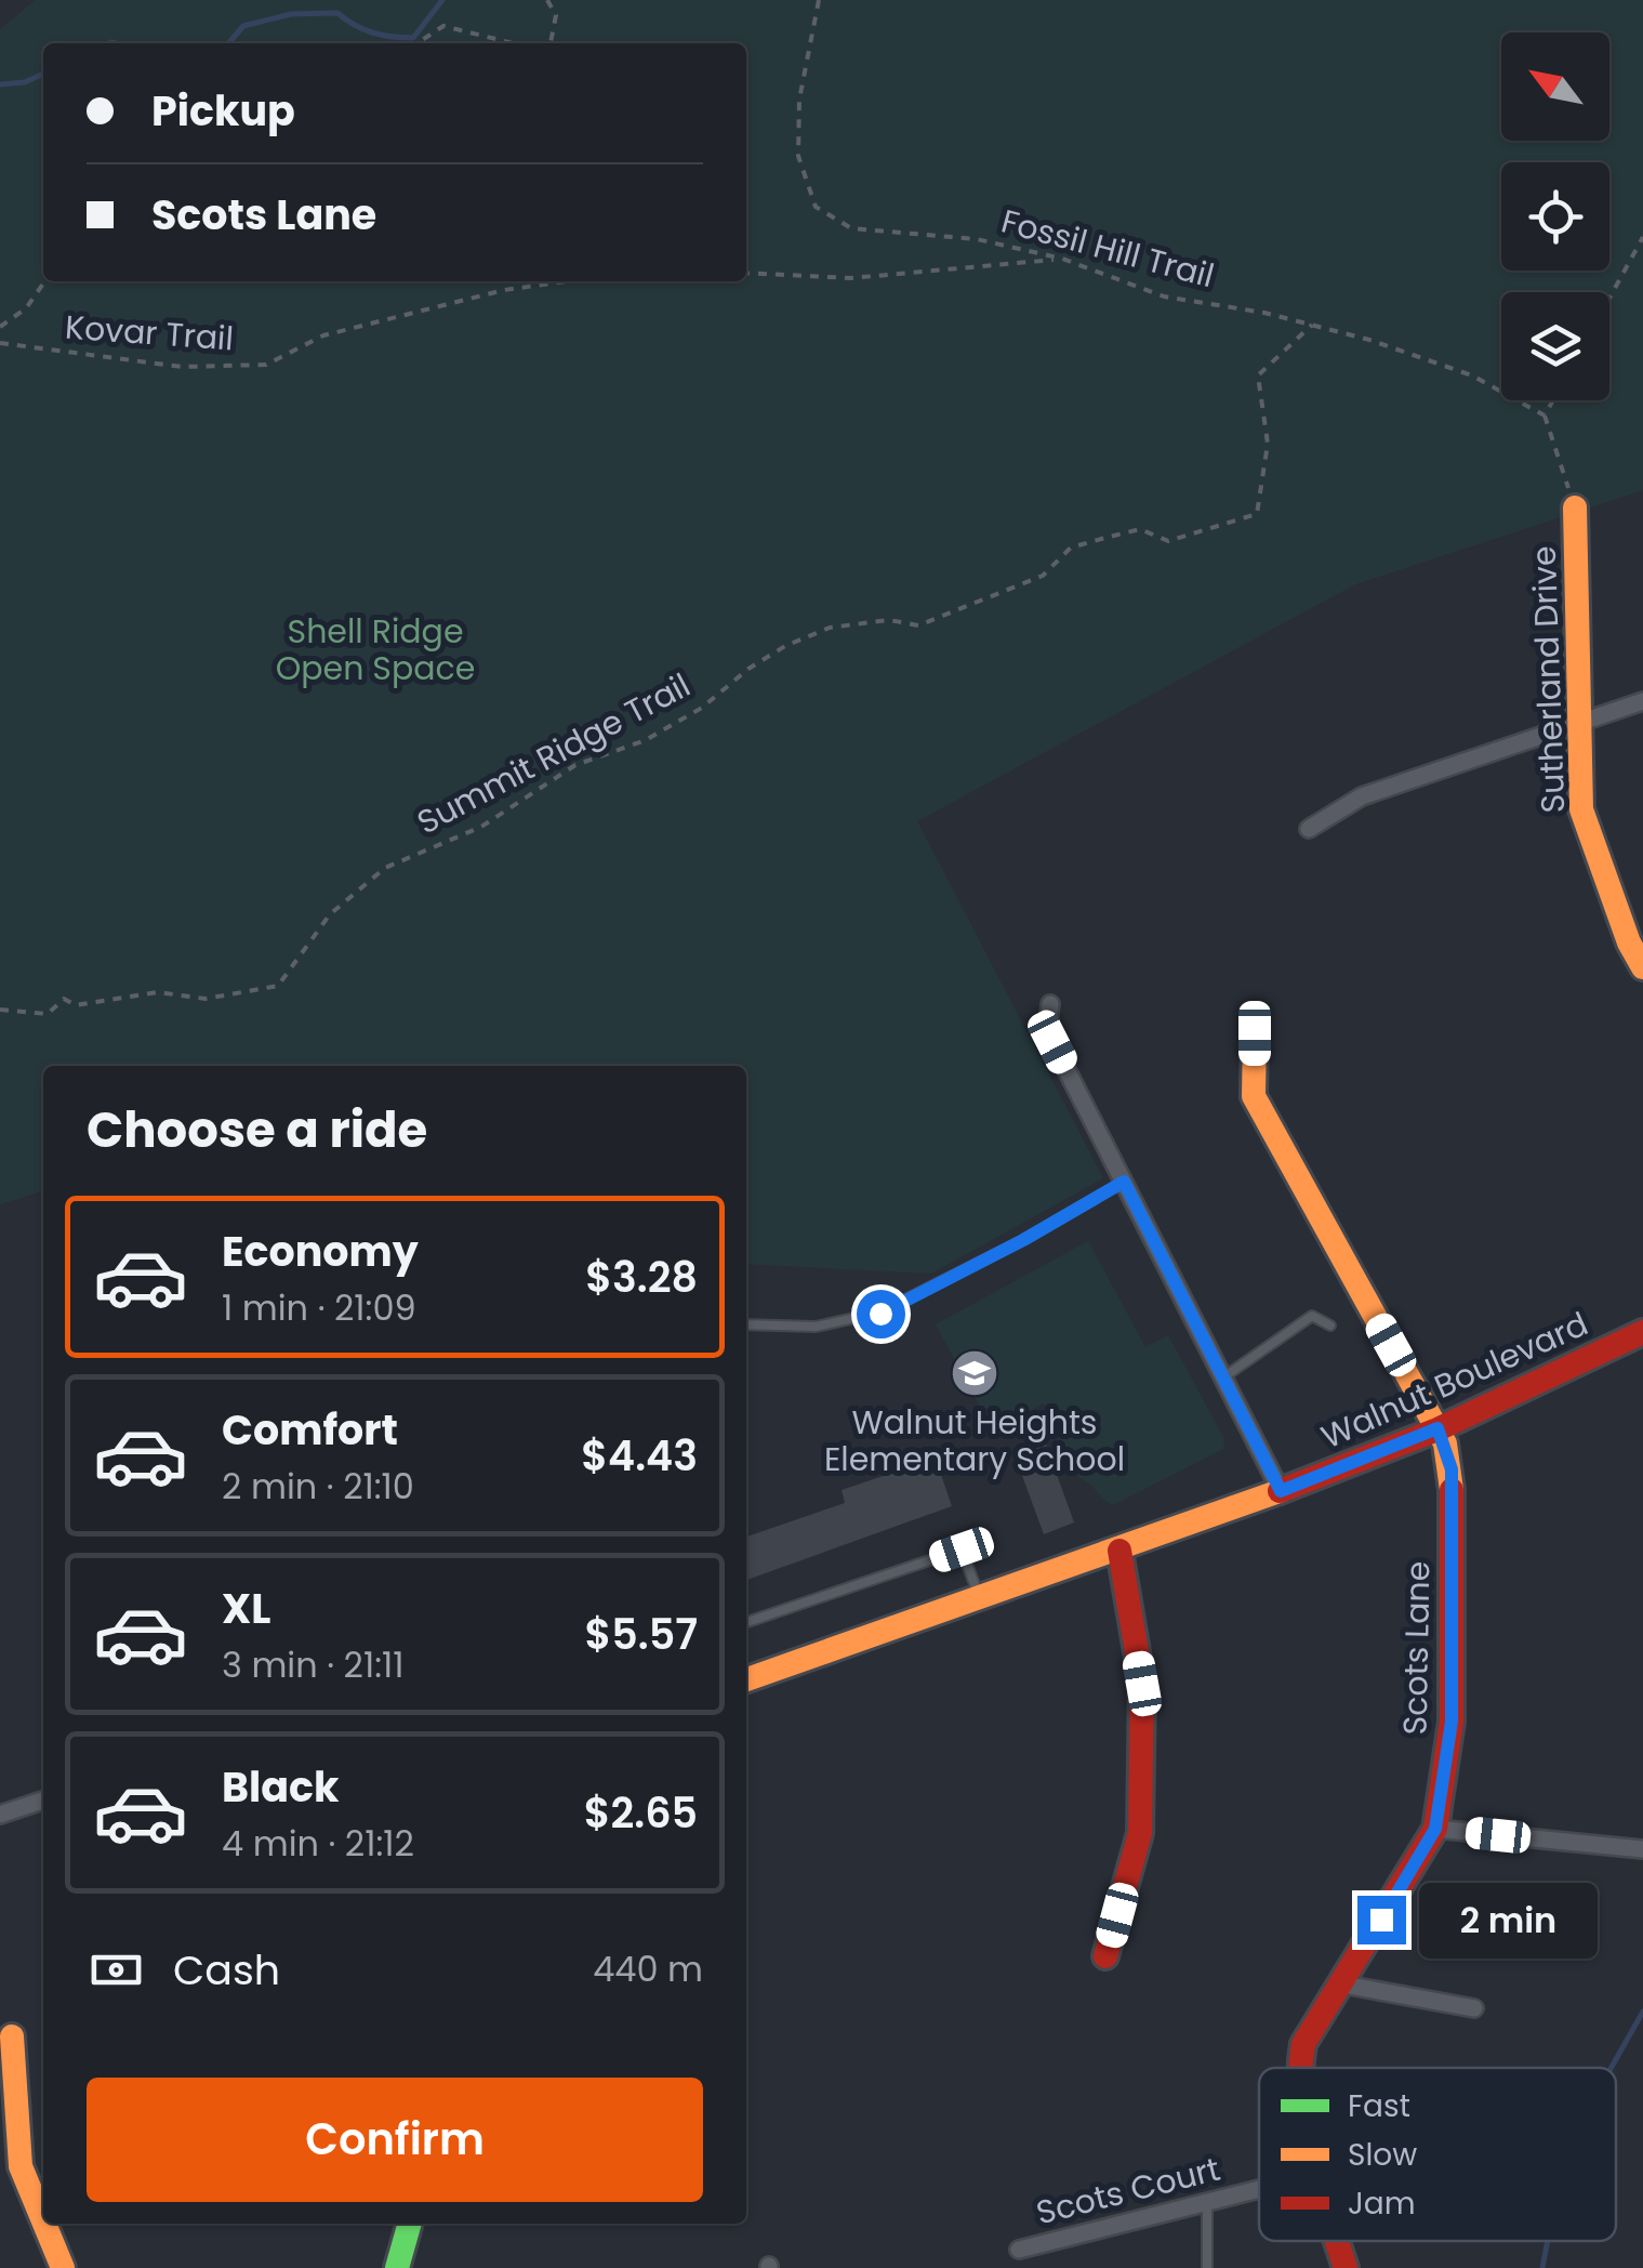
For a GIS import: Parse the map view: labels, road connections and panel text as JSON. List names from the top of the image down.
{
  "streets": {
    "street": [
      "Sutherland Drive",
      "Walnut Boulevard",
      "Scots Lane",
      "Scots Court"
    ],
    "path": ["Fossil Hill Trail", "Kovar Trail", "Summit Ridge Trail"]
  },
  "crossings": [
    ["Fossil Hill Trail", "Summit Ridge Trail"],
    ["Walnut Boulevard", "Scots Lane"]
  ],
  "parks": ["Shell Ridge Open Space"],
  "places": {
    "school or university": ["Walnut Heights Elementary School"]
  },
  "legend": ["Fast", "Slow", "Jam"],
  "north": "top left",
  "page": {
    "banner": ["Pickup", "Scots Lane"],
    "heading": "Choose a ride",
    "list": [
      {
        "name": "Economy",
        "note": "1 min · 21:09",
        "value": "$3.28"
      },
      {
        "name": "Comfort",
        "note": "2 min · 21:10",
        "value": "$4.43"
      },
      {
        "name": "XL",
        "note": "3 min · 21:11",
        "value": "$5.57"
      },
      {
        "name": "Black",
        "note": "4 min · 21:12",
        "value": "$2.65"
      }
    ],
    "bubble": "2 min",
    "pay": ["Cash", "440 m"],
    "buttons": "Confirm"
  }
}
